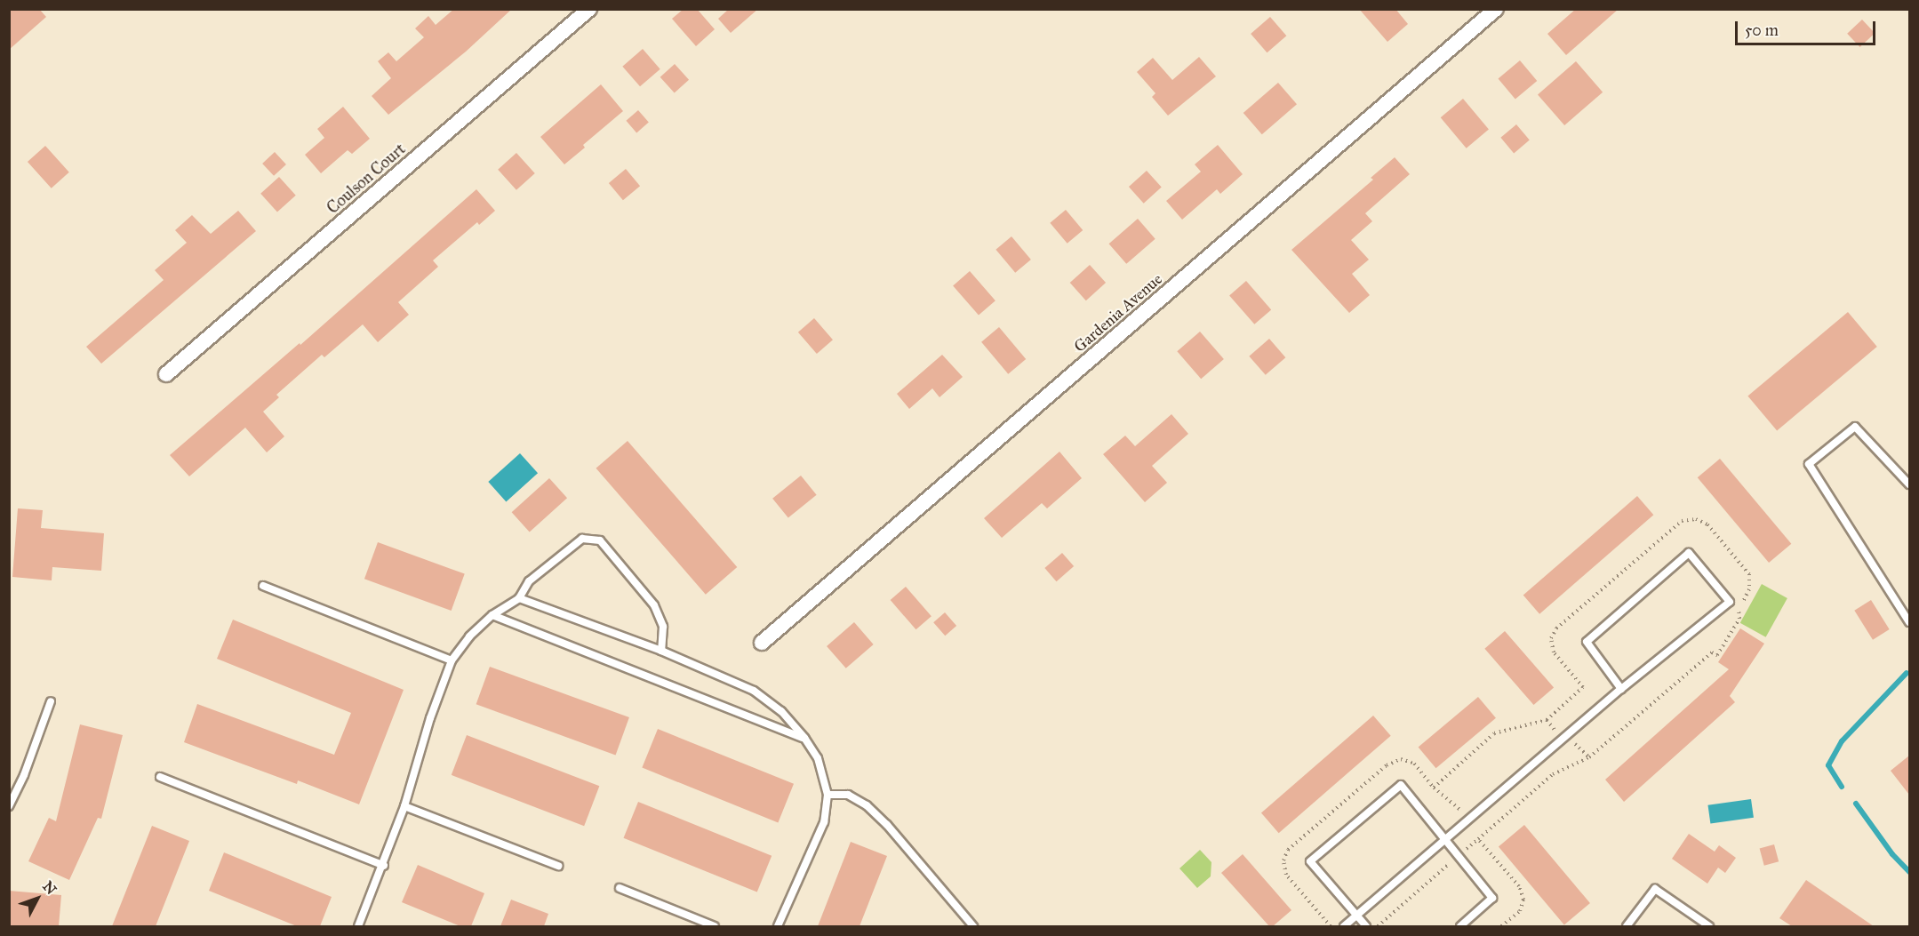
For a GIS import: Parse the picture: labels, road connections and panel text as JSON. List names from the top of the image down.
{
  "streets": {
    "street": ["Coulson Court", "Gardenia Avenue"]
  },
  "scale_bar": "50 m",
  "north": "top right"
}
